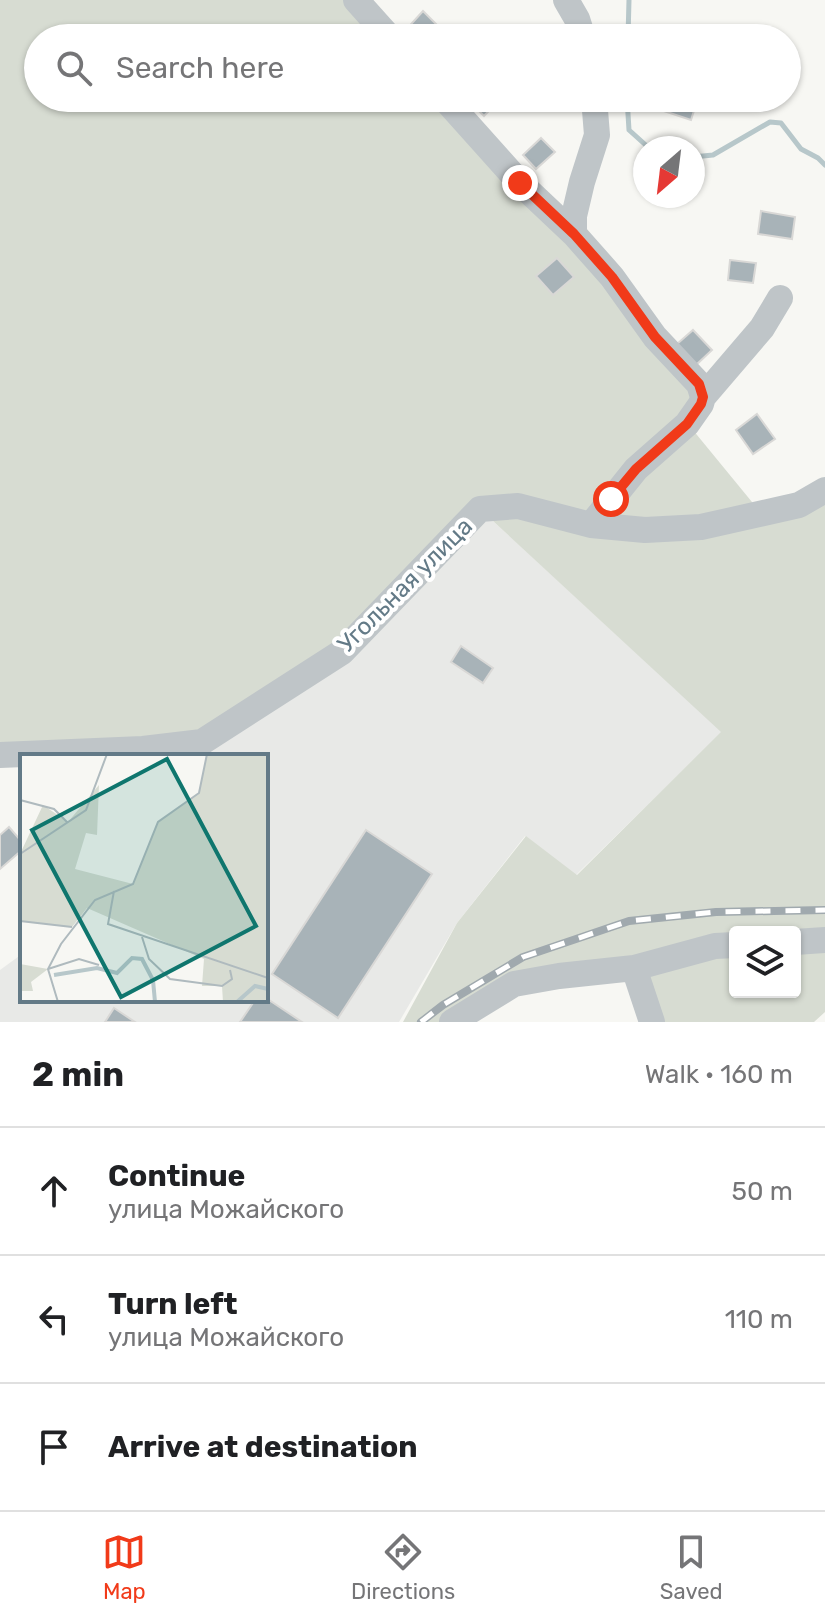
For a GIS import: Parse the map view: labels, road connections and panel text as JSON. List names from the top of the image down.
{
  "streets": {
    "street": ["Угольная улица"]
  },
  "north": "bottom left",
  "page": {
    "search": "Search here",
    "heading": ["2 min", "Walk · 160 m"],
    "list": [
      ["Continue", "улица Можайского", "50 m"],
      ["Turn left", "улица Можайского", "110 m"],
      "Arrive at destination"
    ],
    "nav": ["Map", "Directions", "Saved"]
  }
}
